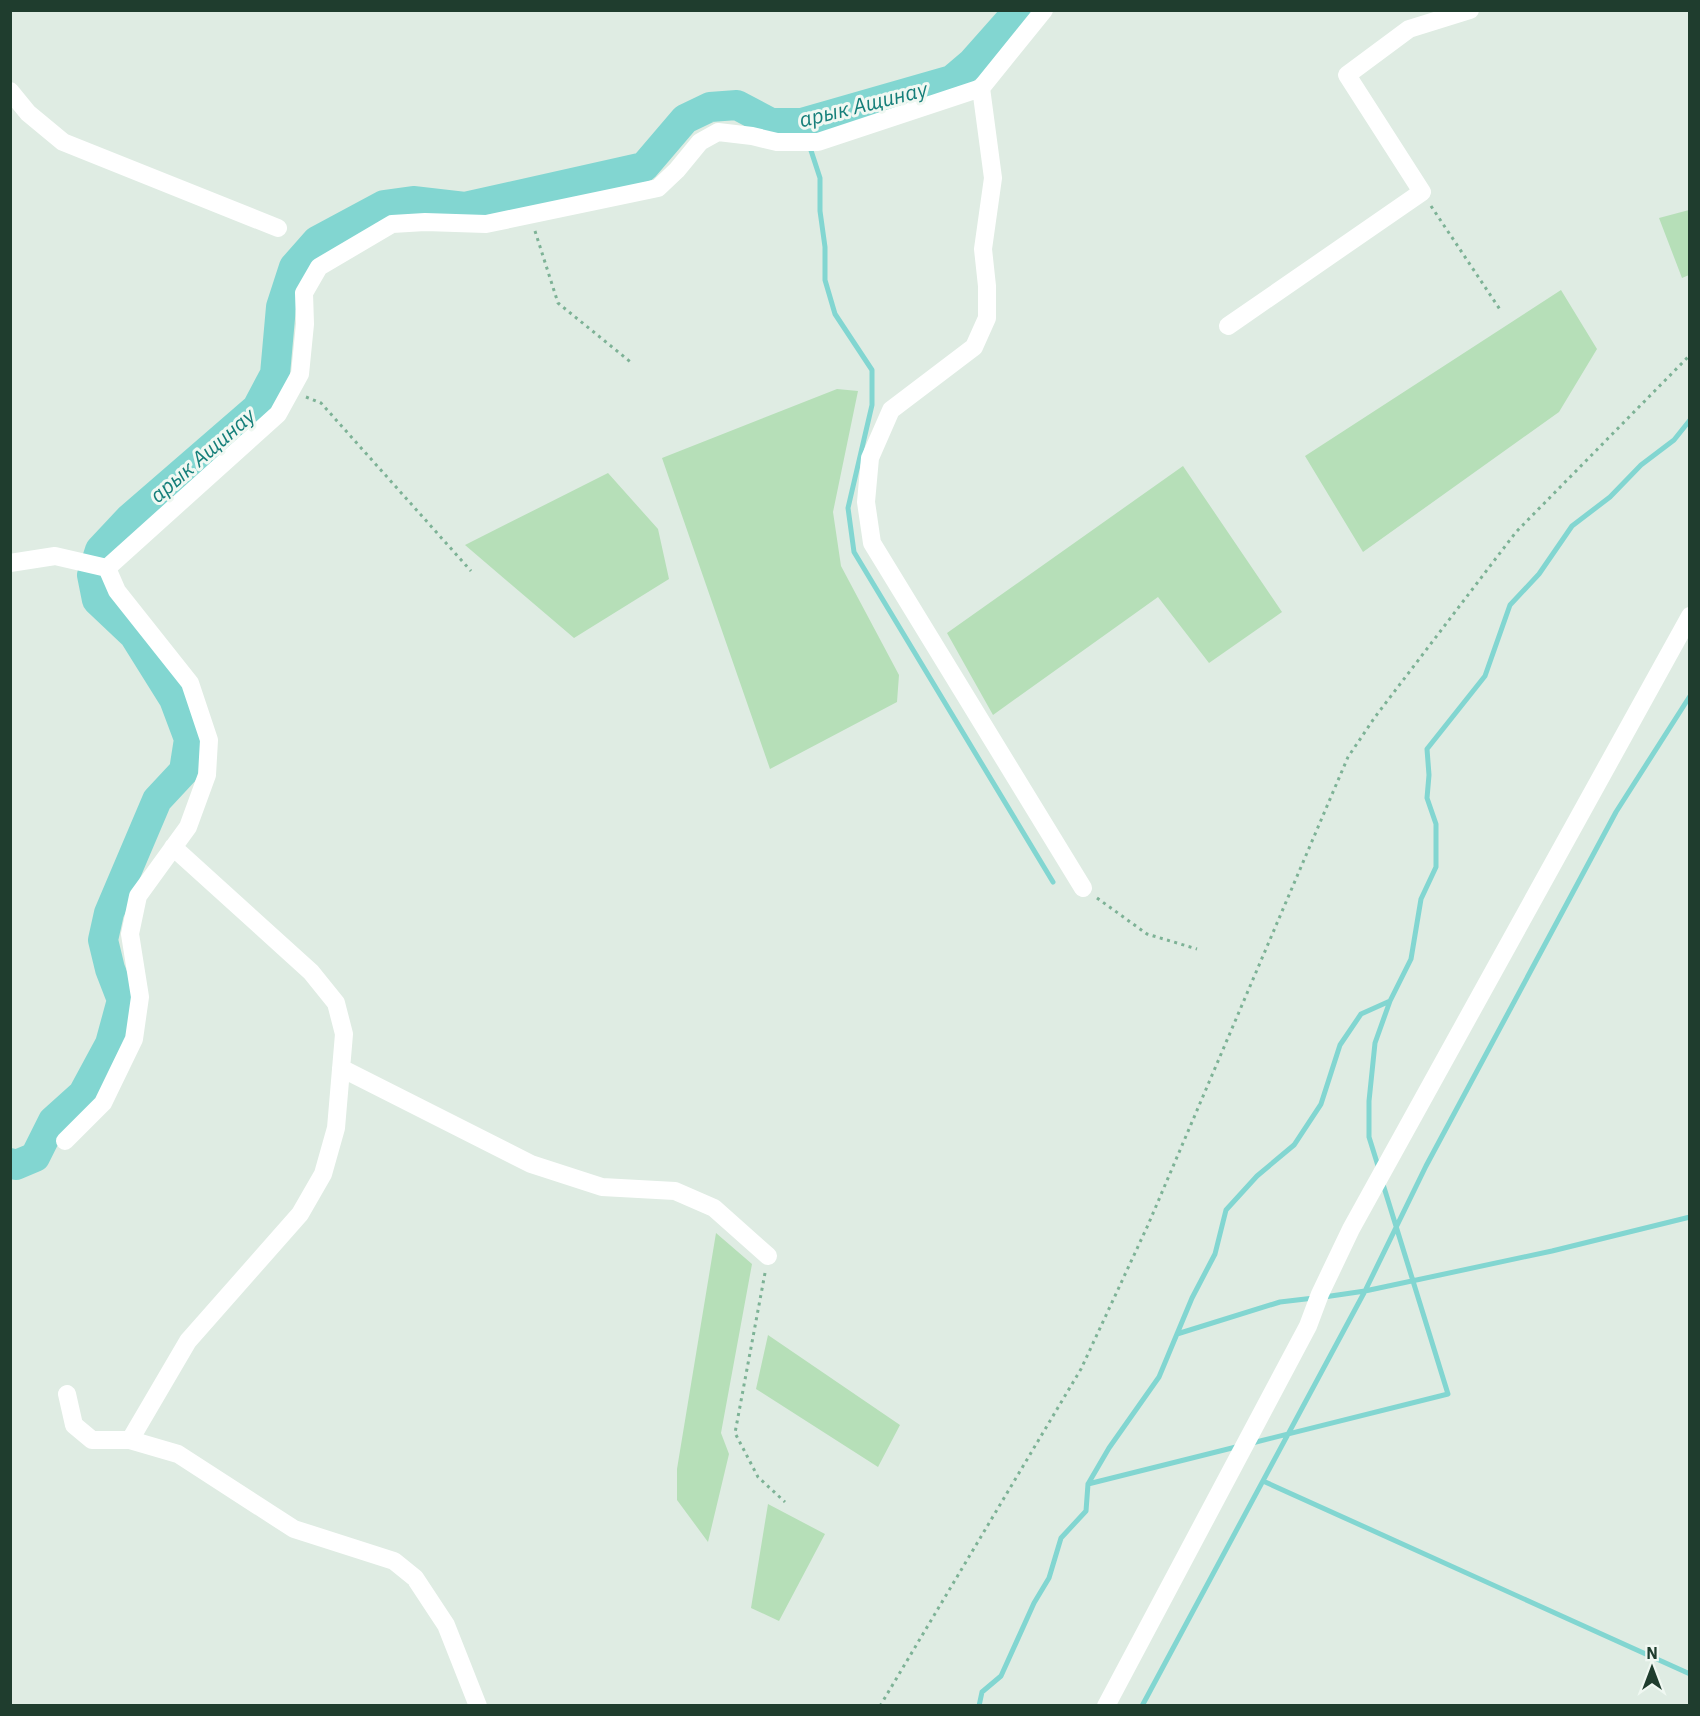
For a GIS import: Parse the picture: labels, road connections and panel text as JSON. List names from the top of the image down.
{
  "water": ["арык Ащинау"],
  "north": "top"
}
